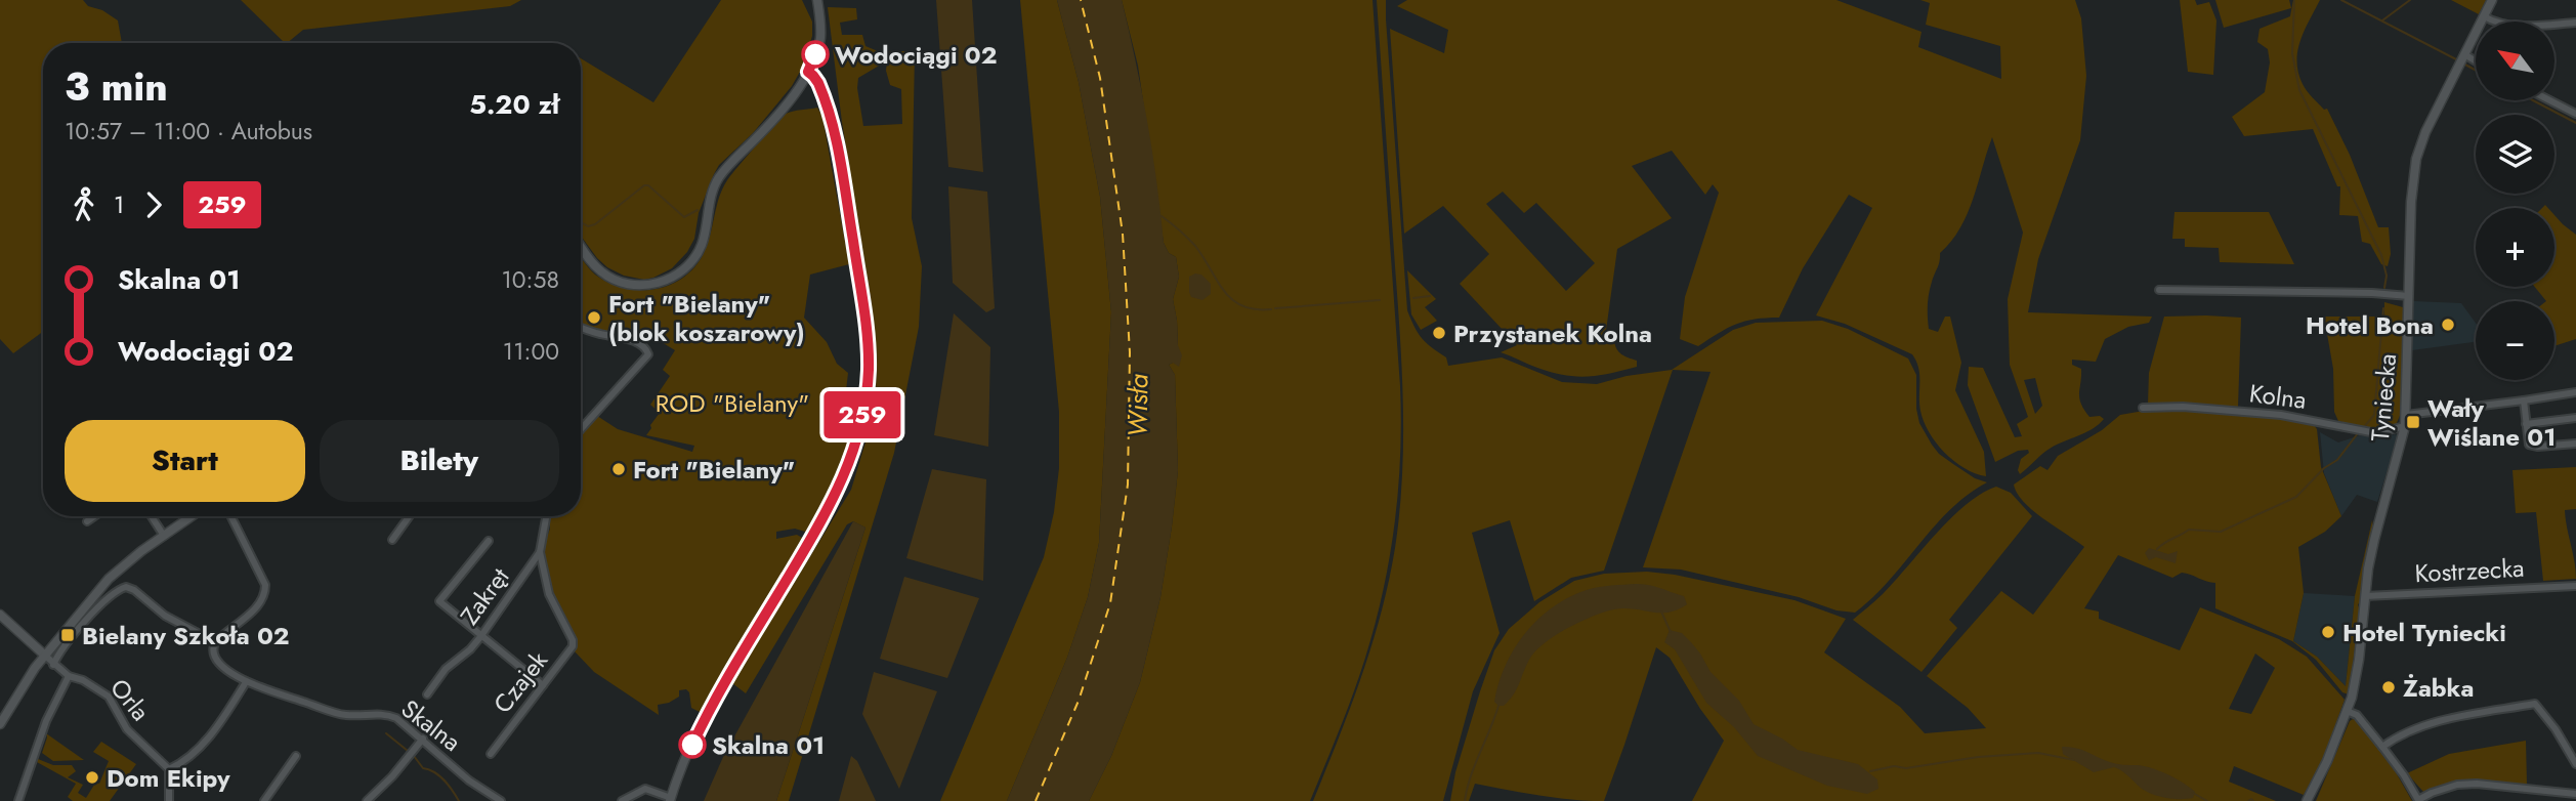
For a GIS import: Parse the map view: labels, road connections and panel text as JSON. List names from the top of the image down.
{
  "streets": {
    "street": [
      "Kolna",
      "Tyniecka",
      "Kostrzecka",
      "Zakręt",
      "Czajek",
      "Orla",
      "Skalna"
    ]
  },
  "crossings": [
    ["Kolna", "Tyniecka"],
    ["Tyniecka", "Kostrzecka"],
    ["Zakręt", "Czajek"]
  ],
  "water": ["Wisła"],
  "parks": ["ROD \"Bielany\""],
  "places": {
    "other": [
      "Wodociągi 02",
      "Fort \"Bielany\" (blok koszarowy)",
      "Hotel Bona",
      "Przystanek Kolna",
      "Fort \"Bielany\"",
      "Hotel Tyniecki",
      "Żabka",
      "Skalna 01",
      "Dom Ekipy"
    ],
    "transit": ["Wały Wiślane 01", "Bielany Szkoła 02"]
  },
  "lines": ["bus line 259"],
  "north": "top left",
  "page": {
    "on_map": "259",
    "map_buttons": ["+", "−"],
    "heading": ["3 min", "10:57 – 11:00 · Autobus", "5.20 zł"],
    "legs": ["1", "259"],
    "list": [
      {
        "name": "Skalna 01",
        "value": "10:58"
      },
      {
        "name": "Wodociągi 02",
        "value": "11:00"
      }
    ],
    "buttons": ["Start", "Bilety"]
  }
}
